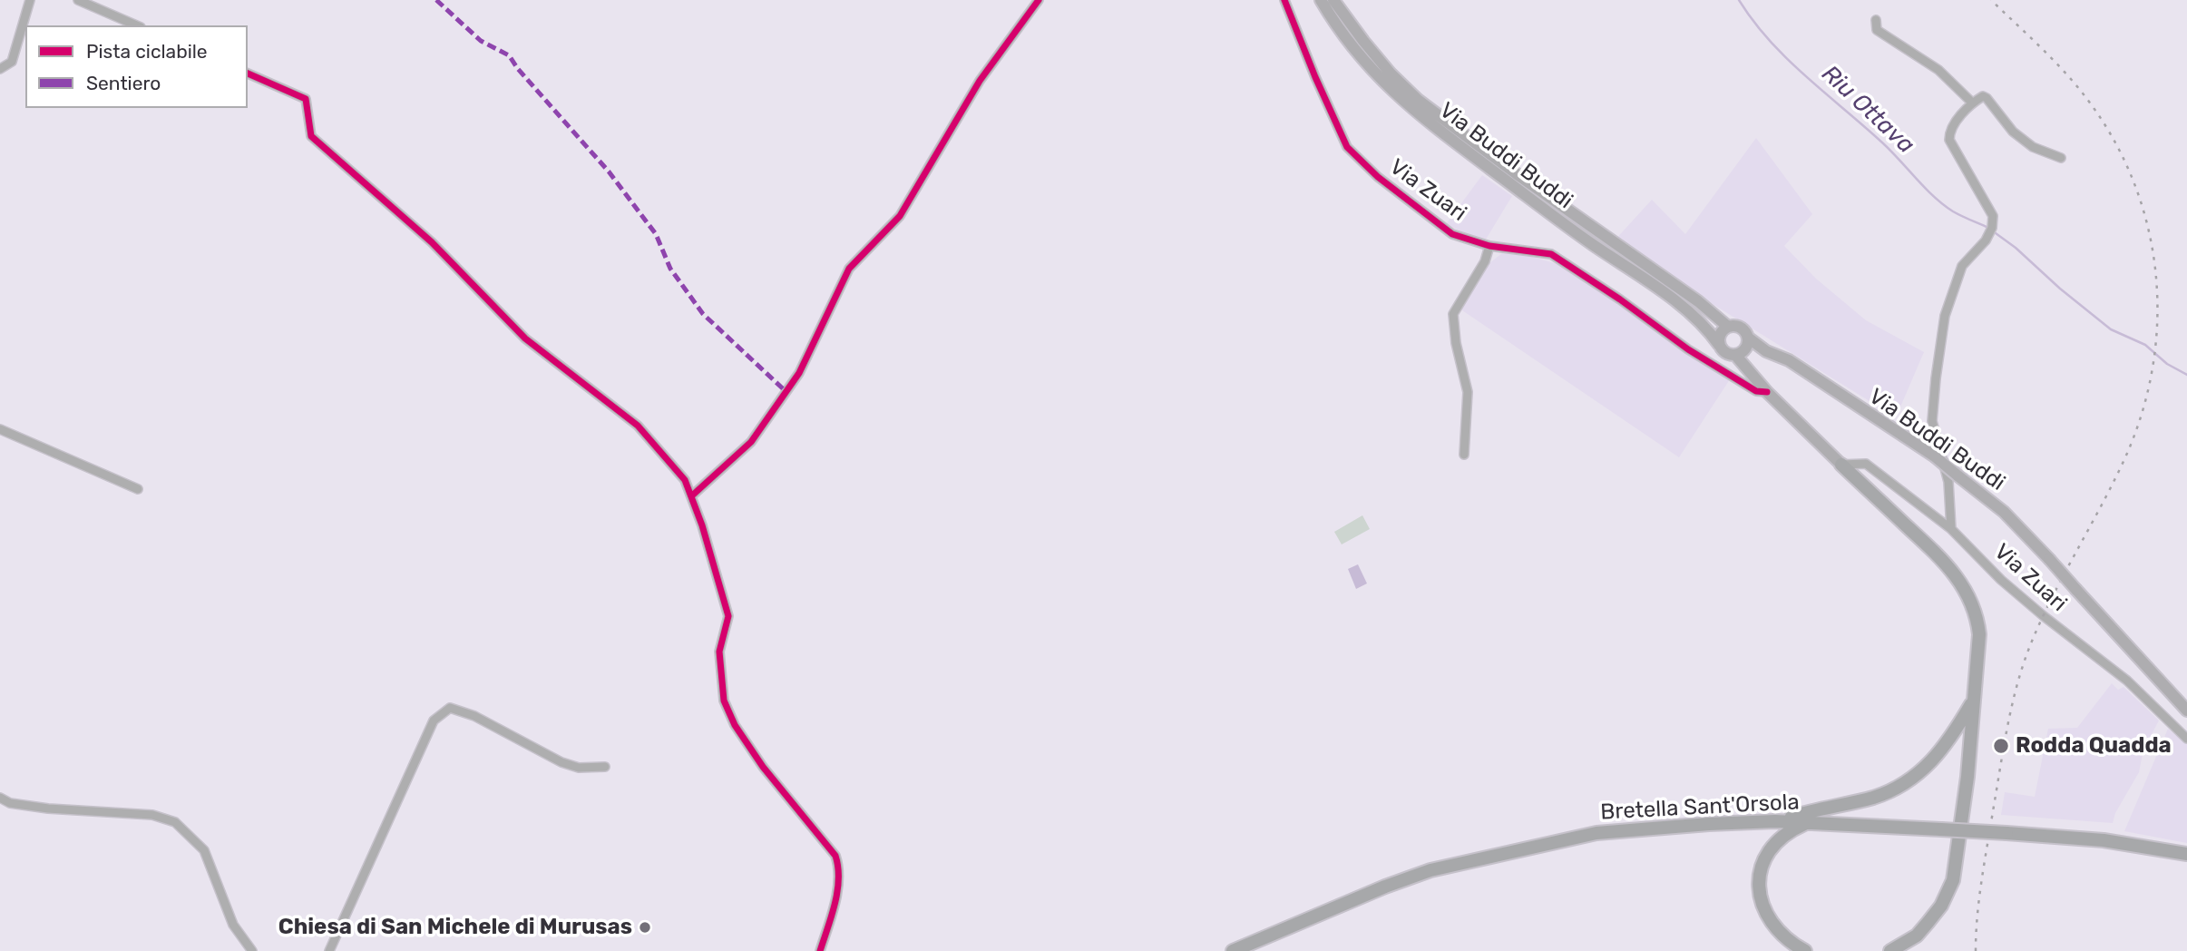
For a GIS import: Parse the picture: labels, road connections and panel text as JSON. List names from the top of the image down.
{
  "streets": {
    "main road": ["Via Buddi Buddi", "Bretella Sant'Orsola"],
    "street": ["Via Zuari"]
  },
  "water": ["Riu Ottava"],
  "places": ["Rodda Quadda", "Chiesa di San Michele di Murusas"],
  "legend": ["Pista ciclabile", "Sentiero"]
}
